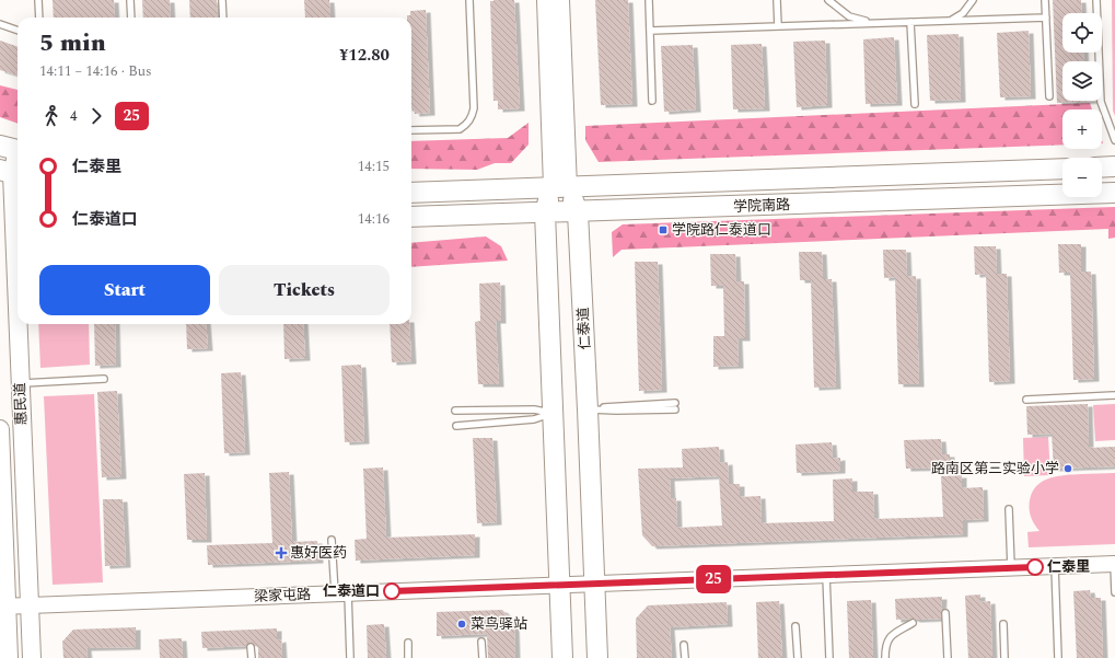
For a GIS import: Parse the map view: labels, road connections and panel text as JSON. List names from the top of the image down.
{
  "streets": {
    "main road": ["学院南路", "仁泰道", "惠民道"],
    "street": ["梁家屯路"]
  },
  "crossings": [
    ["学院南路", "仁泰道"],
    ["仁泰道", "梁家屯路"],
    ["惠民道", "梁家屯路"]
  ],
  "places": {
    "transit": ["学院路仁泰道口"],
    "other": [
      "路南区第三实验小学",
      "仁泰里",
      "仁泰道口",
      "菜鸟驿站"
    ],
    "health": ["惠好医药"]
  },
  "lines": ["bus line 25"],
  "page": {
    "on_map": "25",
    "map_buttons": ["+", "−"],
    "heading": ["5 min", "14:11 – 14:16 · Bus", "¥12.80"],
    "legs": ["4", "25"],
    "list": [
      {
        "name": "仁泰里",
        "value": "14:15"
      },
      {
        "name": "仁泰道口",
        "value": "14:16"
      }
    ],
    "buttons": ["Start", "Tickets"]
  }
}
